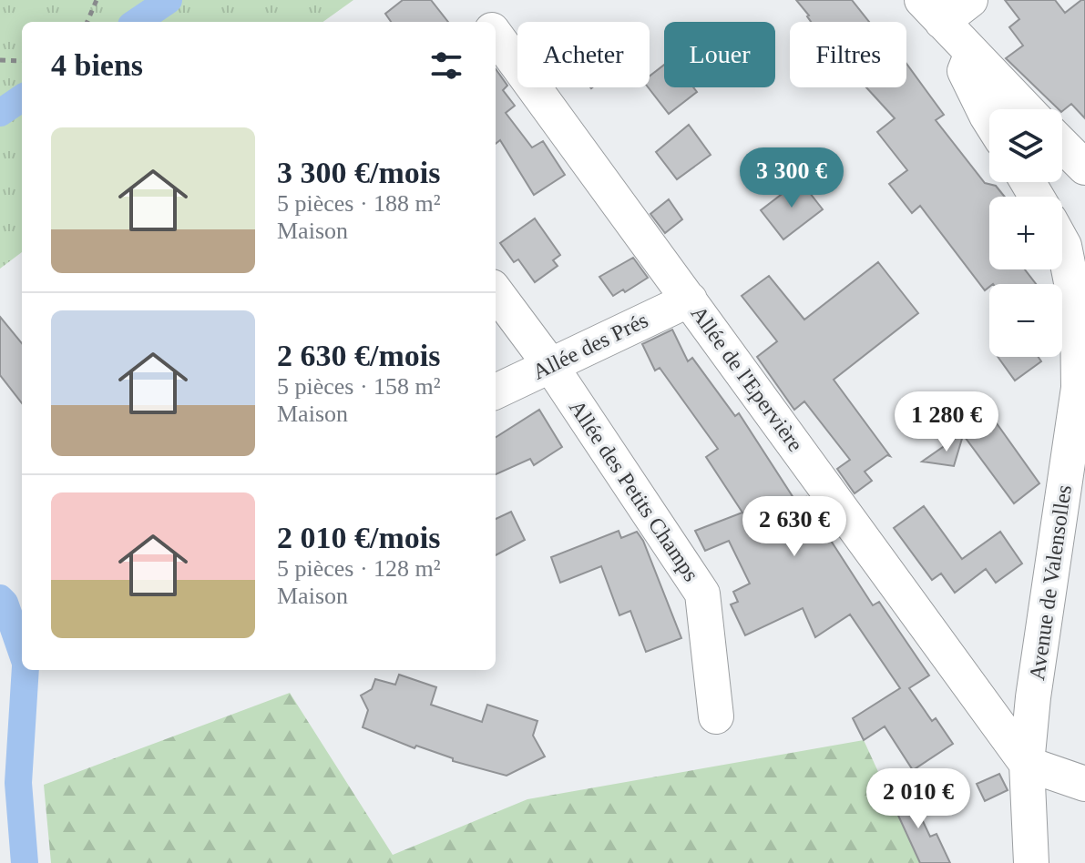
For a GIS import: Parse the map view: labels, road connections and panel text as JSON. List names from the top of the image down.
{
  "streets": {
    "street": [
      "Allée des Prés",
      "Allée de l'Epervière",
      "Allée des Petits Champs",
      "Avenue de Valensolles"
    ]
  },
  "crossings": [
    ["Allée des Prés", "Allée de l'Epervière"],
    ["Allée des Prés", "Allée des Petits Champs"],
    ["Allée de l'Epervière", "Avenue de Valensolles"]
  ],
  "page": {
    "chip": ["Acheter", "Louer", "Filtres"],
    "heading": "4 biens",
    "map_buttons": ["+", "−"],
    "list": [
      {
        "name": "3 300 €/mois",
        "note": "5 pièces · 188 m² · Maison"
      },
      {
        "name": "2 630 €/mois",
        "note": "5 pièces · 158 m² · Maison"
      },
      {
        "name": "2 010 €/mois",
        "note": "5 pièces · 128 m² · Maison"
      }
    ],
    "price": [
      "3 300 €",
      "1 280 €",
      "2 630 €",
      "2 010 €"
    ]
  }
}
